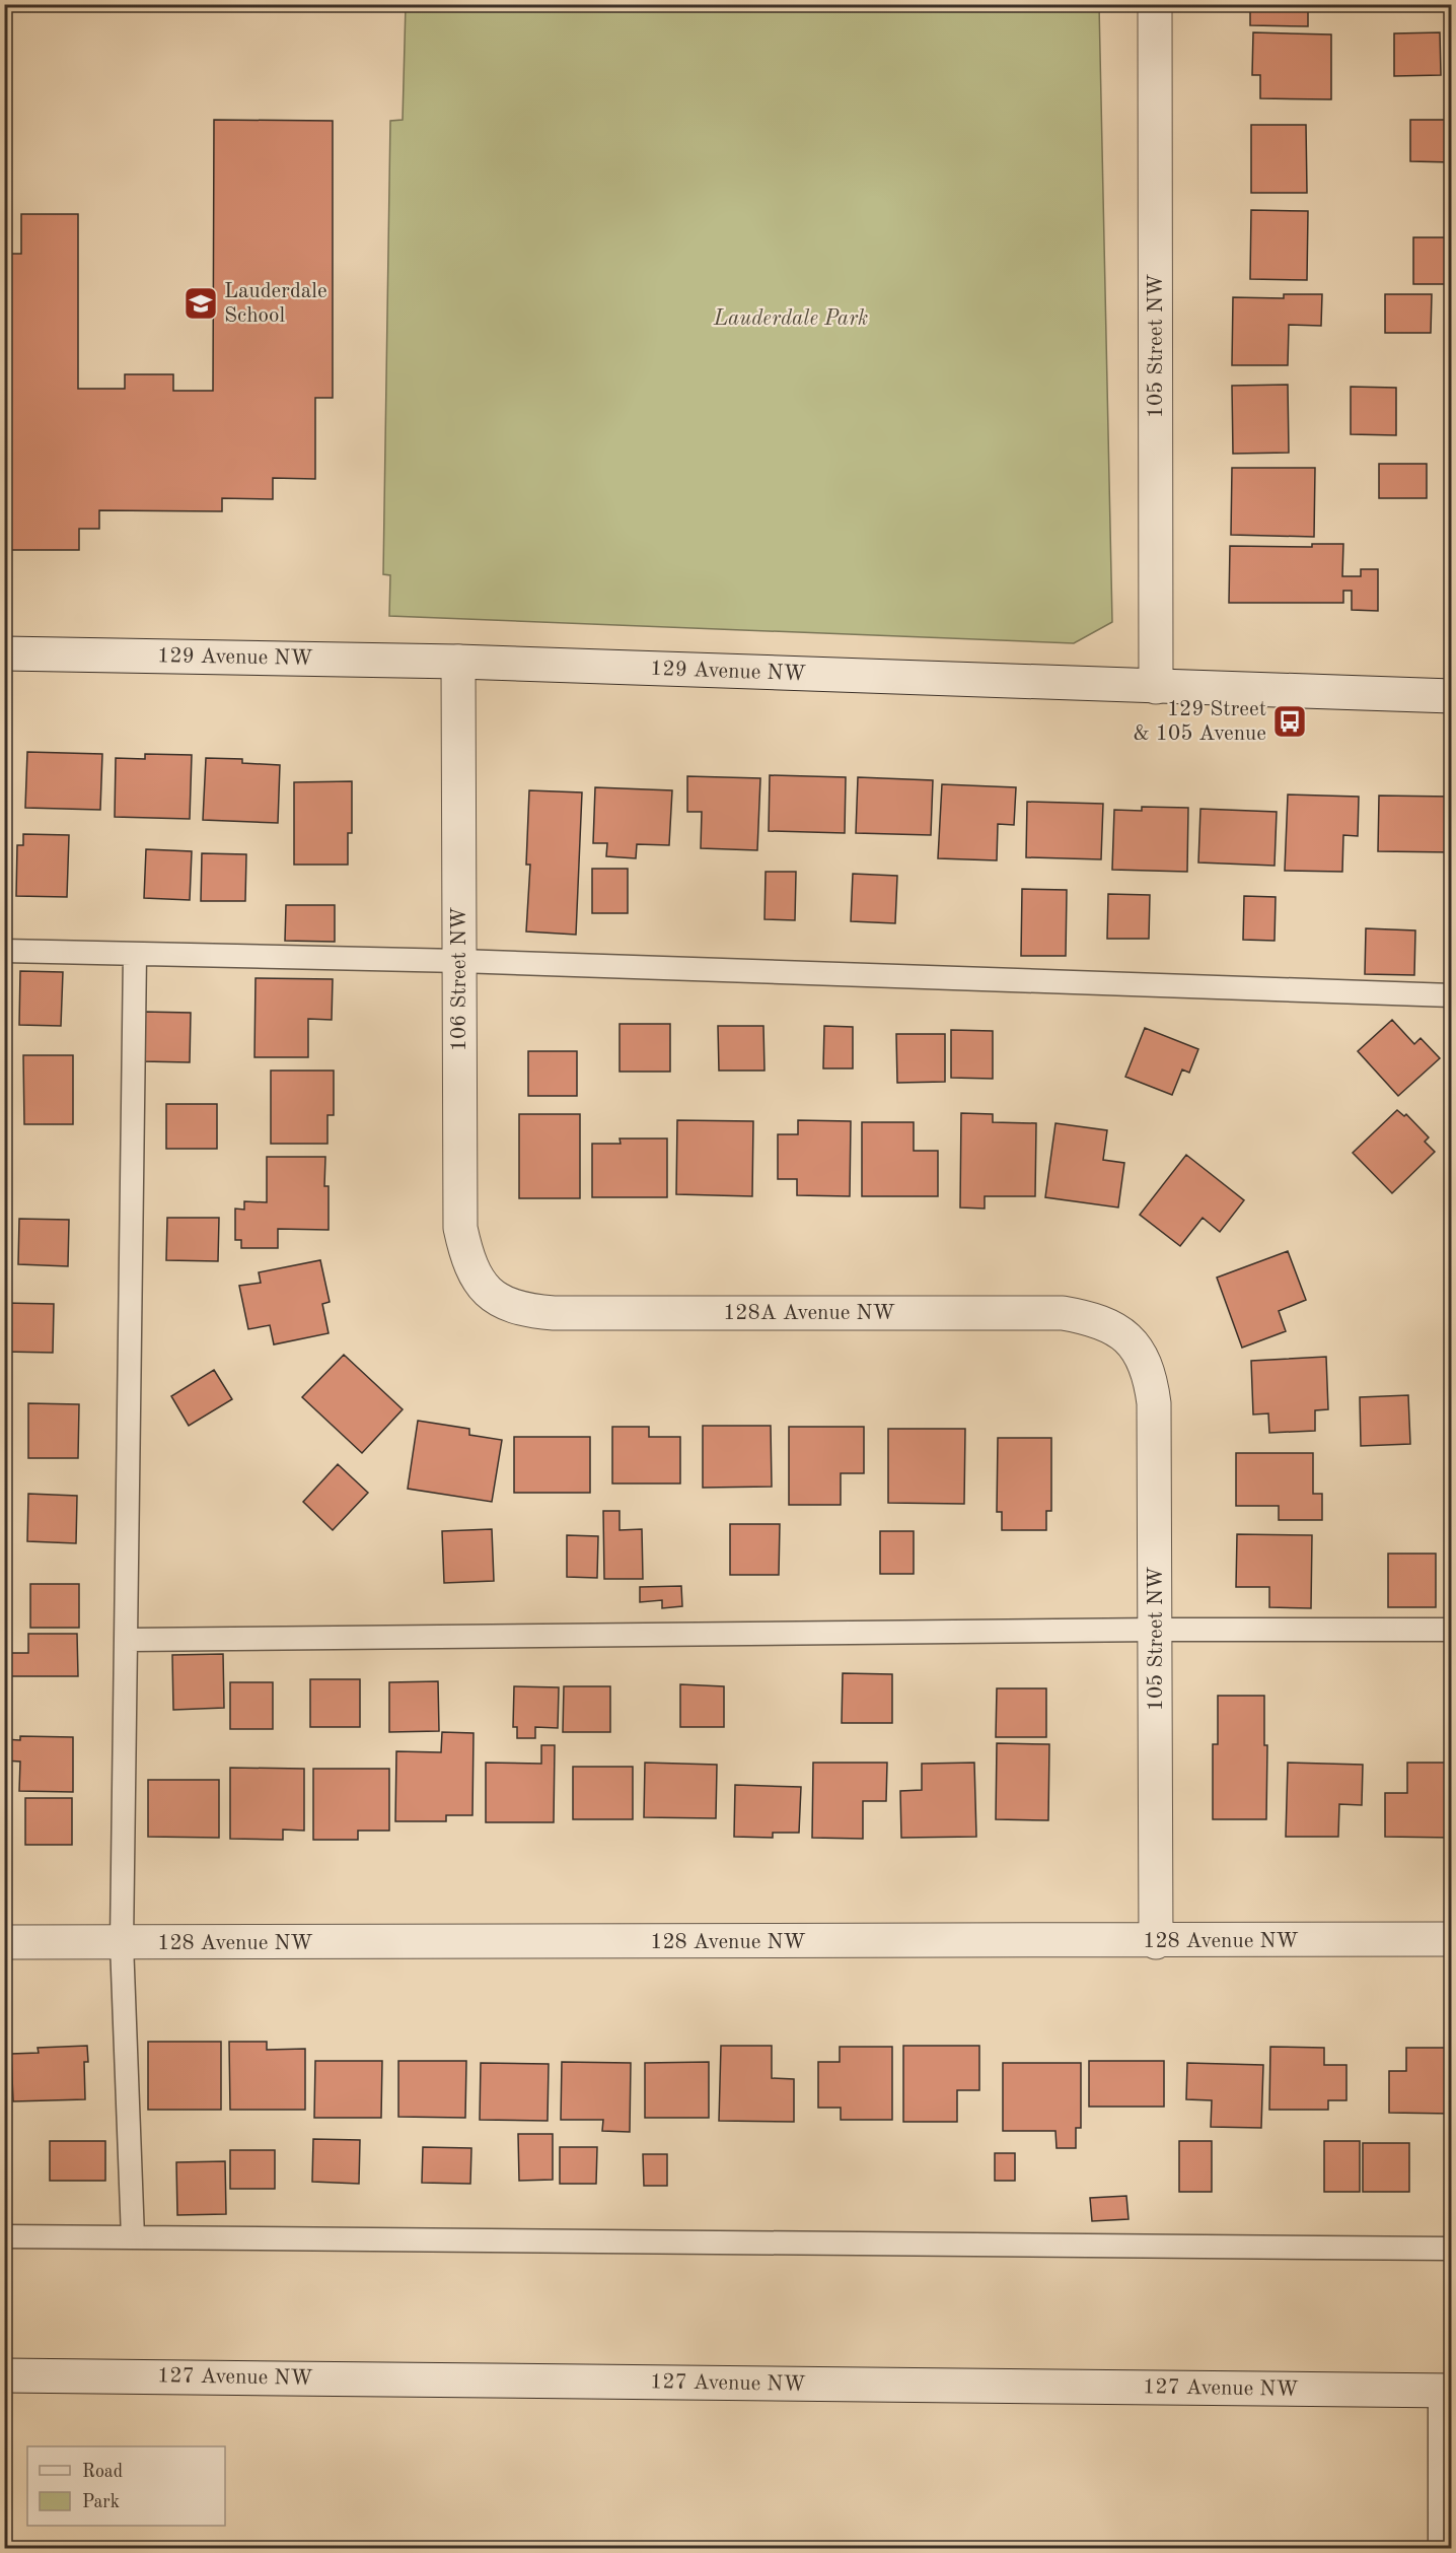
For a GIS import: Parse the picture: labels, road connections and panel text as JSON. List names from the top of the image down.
{
  "streets": {
    "street": [
      "105 Street NW",
      "129 Avenue NW",
      "106 Street NW",
      "128A Avenue NW",
      "128 Avenue NW",
      "127 Avenue NW"
    ]
  },
  "crossings": [
    ["105 Street NW", "129 Avenue NW"],
    ["105 Street NW", "128A Avenue NW"],
    ["105 Street NW", "128 Avenue NW"],
    ["129 Avenue NW", "106 Street NW"],
    ["106 Street NW", "128A Avenue NW"]
  ],
  "parks": ["Lauderdale Park"],
  "places": {
    "school or university": ["Lauderdale School"],
    "bus stop": ["129 Street & 105 Avenue"]
  },
  "legend": ["Road", "Park"]
}
